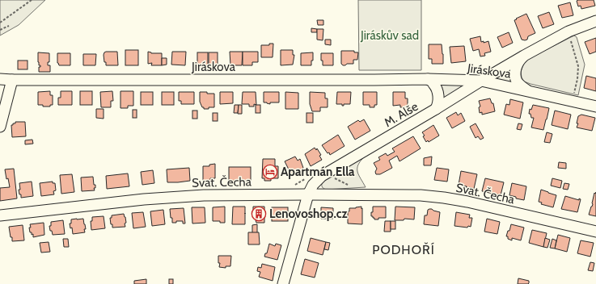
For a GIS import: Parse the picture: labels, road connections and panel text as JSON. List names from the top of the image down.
{
  "streets": {
    "street": ["Jiráskova", "M. Alše", "Svat. Čecha"]
  },
  "crossings": [
    ["Jiráskova", "M. Alše"],
    ["M. Alše", "Svat. Čecha"]
  ],
  "districts": ["PODHOŘÍ"],
  "parks": ["Jiráskův sad"],
  "places": {
    "hotel": ["Apartmán Ella"],
    "building": ["Lenovoshop.cz"]
  }
}
